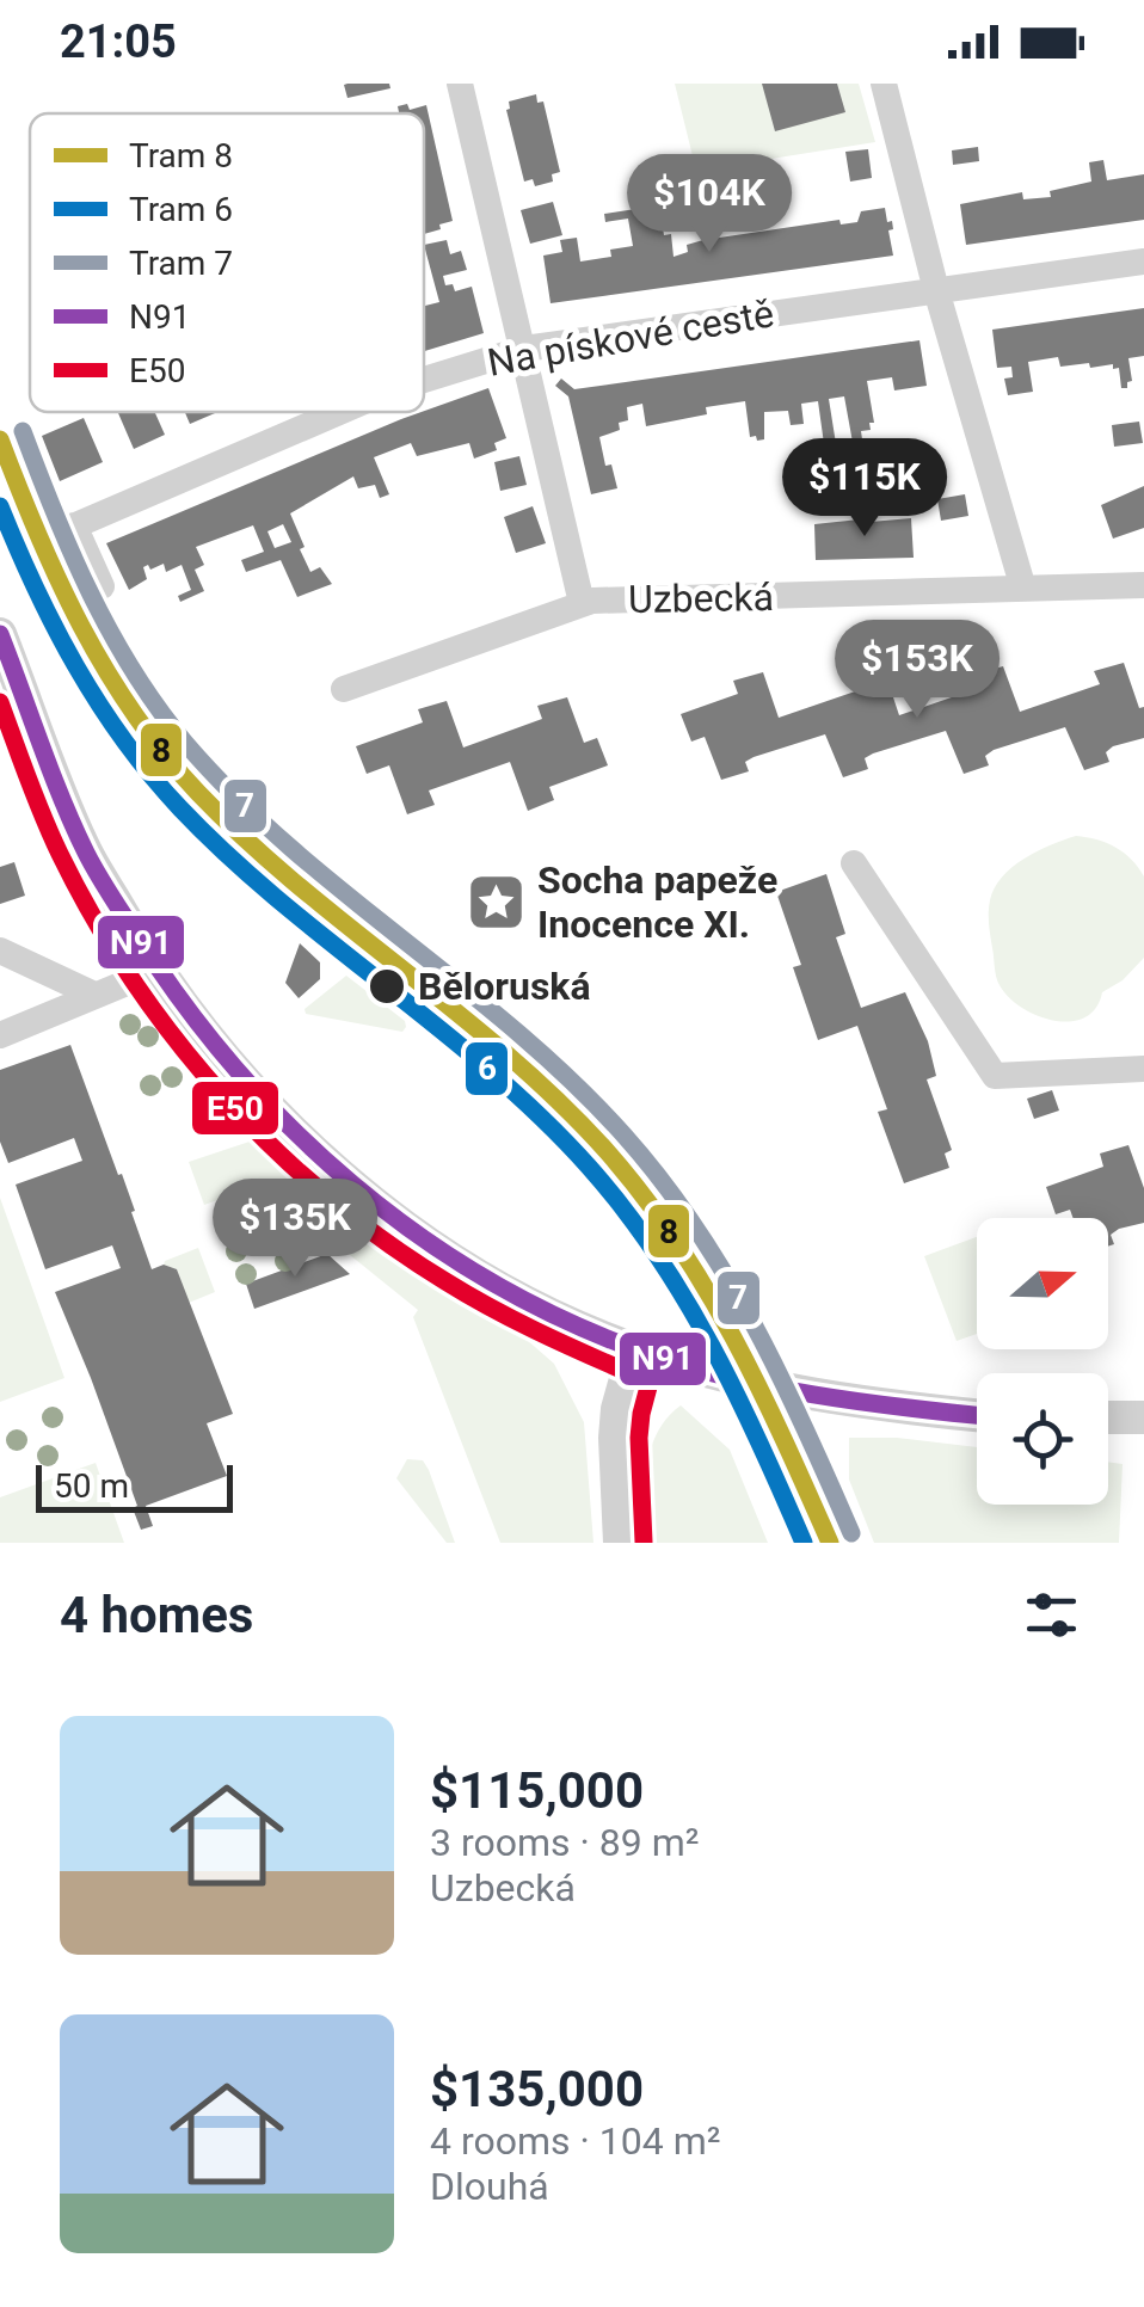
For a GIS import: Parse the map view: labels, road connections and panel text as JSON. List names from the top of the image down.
{
  "streets": {
    "street": ["Na pískové cestě", "Uzbecká"]
  },
  "places": {
    "place": ["Socha papeže Inocence XI."],
    "other": ["Běloruská"]
  },
  "lines": [
    "tram line 7",
    "tram line 8",
    "tram line 6",
    "transit line N91",
    "transit line E50"
  ],
  "legend": [
    "Tram 8",
    "Tram 6",
    "Tram 7",
    "N91",
    "E50"
  ],
  "scale_bar": "50 m",
  "north": "right",
  "page": {
    "status": "21:05",
    "price": [
      "$104K",
      "$115K",
      "$153K",
      "$135K"
    ],
    "scale": "50 m",
    "heading": "4 homes",
    "list": [
      {
        "name": "$115,000",
        "note": "3 rooms · 89 m² · Uzbecká"
      },
      {
        "name": "$135,000",
        "note": "4 rooms · 104 m² · Dlouhá"
      }
    ]
  }
}
